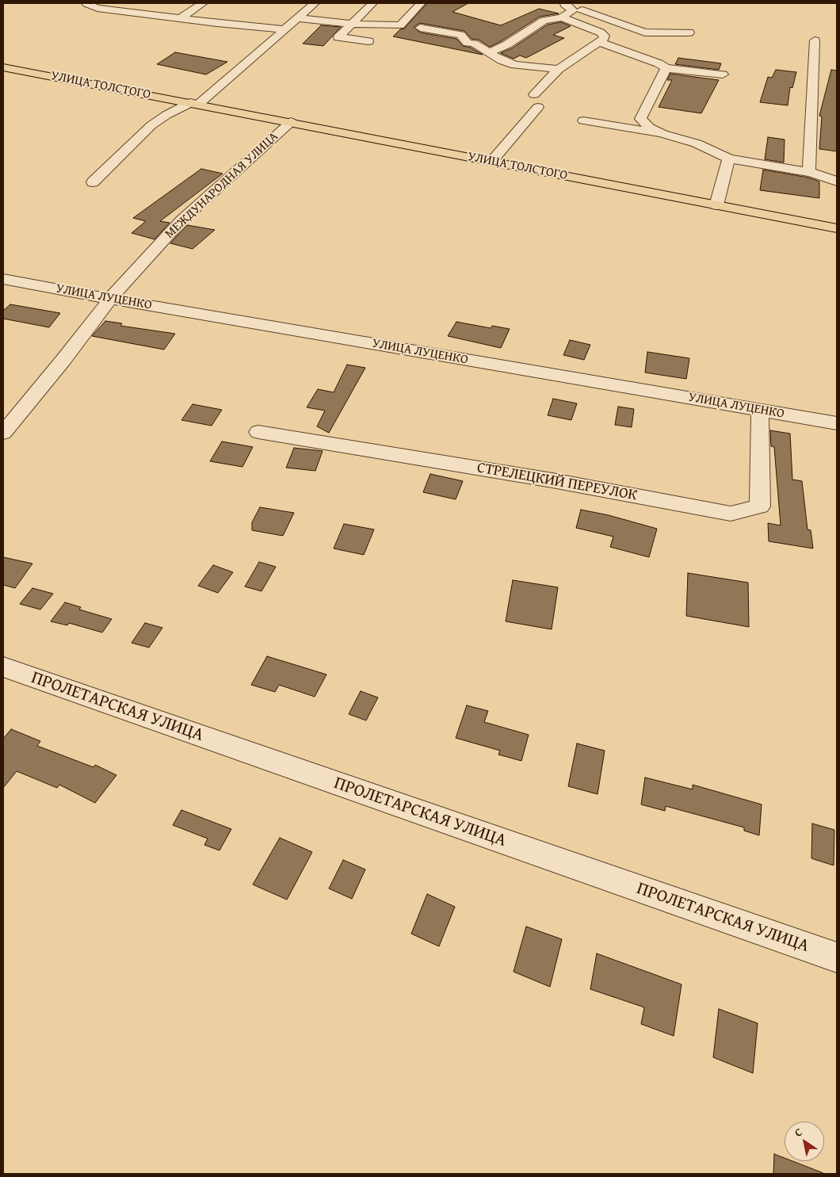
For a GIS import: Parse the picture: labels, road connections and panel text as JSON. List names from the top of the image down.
{
  "streets": {
    "main road": ["УЛИЦА ТОЛСТОГО"],
    "street": [
      "МЕЖДУНАРОДНАЯ УЛИЦА",
      "УЛИЦА ЛУЦЕНКО",
      "СТРЕЛЕЦКИЙ ПЕРЕУЛОК",
      "ПРОЛЕТАРСКАЯ УЛИЦА"
    ]
  },
  "crossings": [
    ["УЛИЦА ТОЛСТОГО", "МЕЖДУНАРОДНАЯ УЛИЦА"],
    ["МЕЖДУНАРОДНАЯ УЛИЦА", "УЛИЦА ЛУЦЕНКО"],
    ["УЛИЦА ЛУЦЕНКО", "СТРЕЛЕЦКИЙ ПЕРЕУЛОК"]
  ],
  "north": "top left"
}
